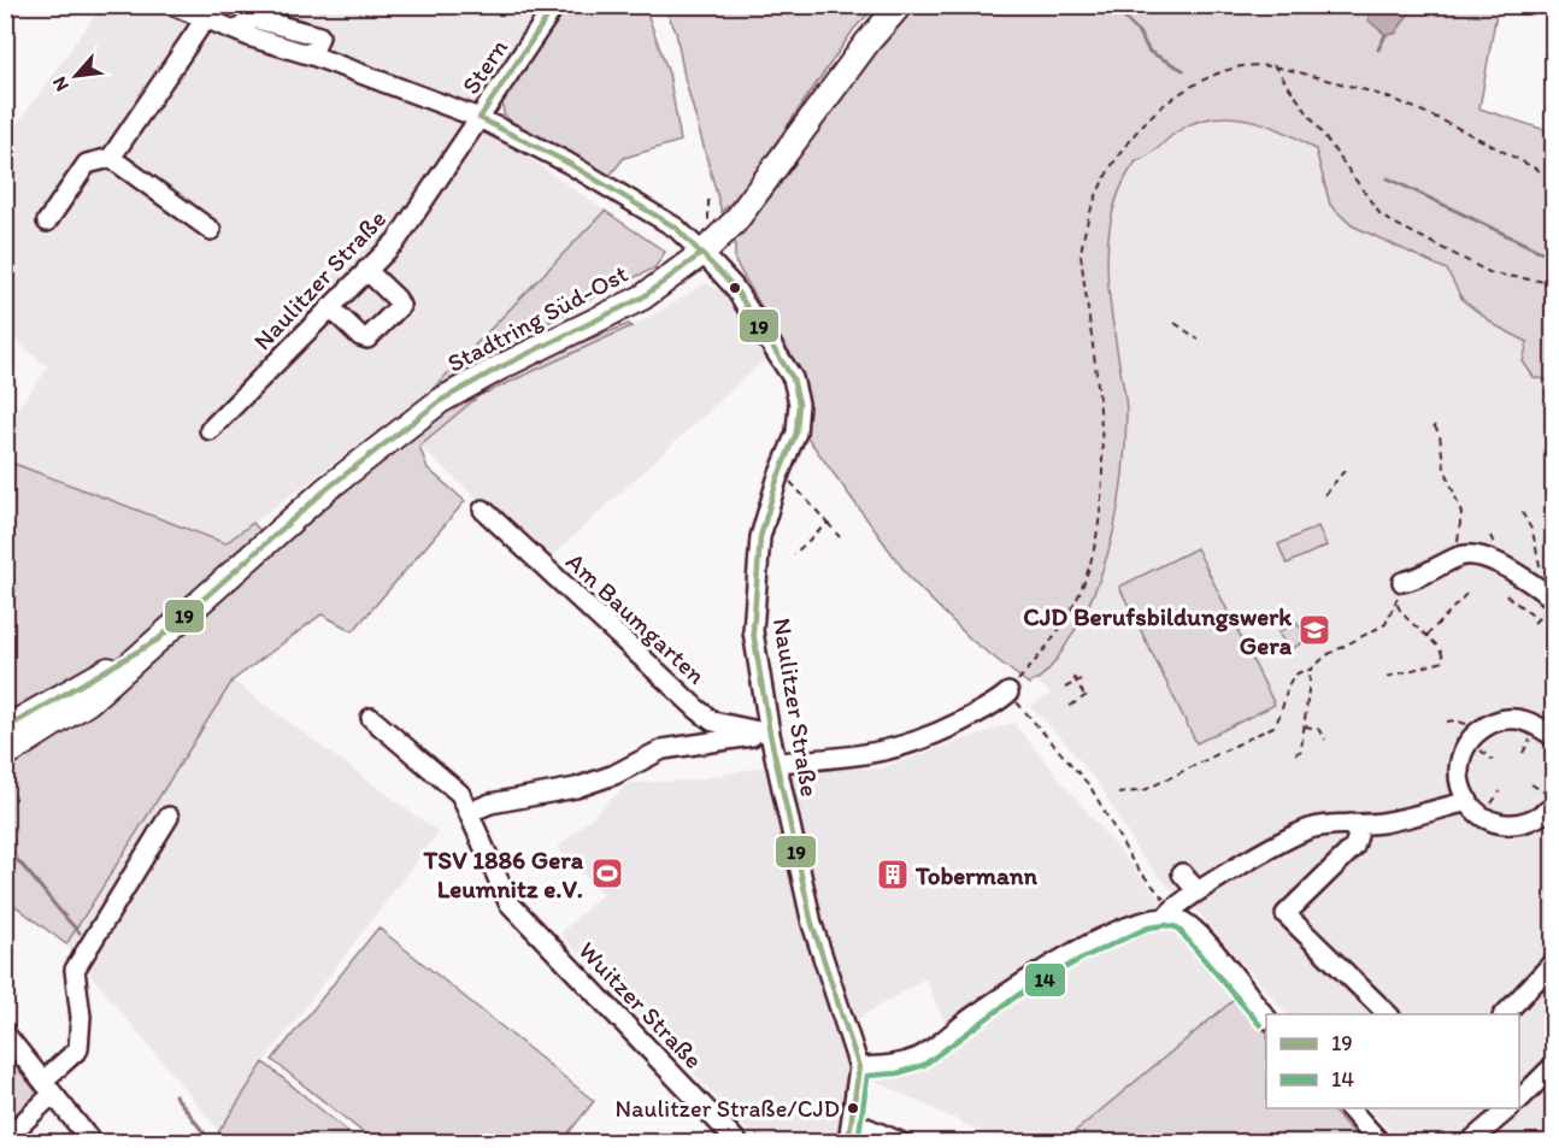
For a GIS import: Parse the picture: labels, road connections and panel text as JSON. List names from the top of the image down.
{
  "streets": {
    "main road": ["Stadtring Süd-Ost"],
    "street": [
      "Stern",
      "Naulitzer Straße",
      "Am Baumgarten",
      "Wuitzer Straße"
    ]
  },
  "crossings": [
    ["Stern", "Naulitzer Straße"],
    ["Naulitzer Straße", "Stadtring Süd-Ost"],
    ["Naulitzer Straße", "Am Baumgarten"]
  ],
  "places": {
    "school or university": ["CJD Berufsbildungswerk Gera"],
    "sports": ["TSV 1886 Gera Leumnitz e.V."],
    "building": ["Tobermann"],
    "other": ["Naulitzer Straße/CJD"]
  },
  "lines": ["transit line 19", "transit line 14"],
  "legend": ["19", "14"],
  "north": "bottom left"
}
